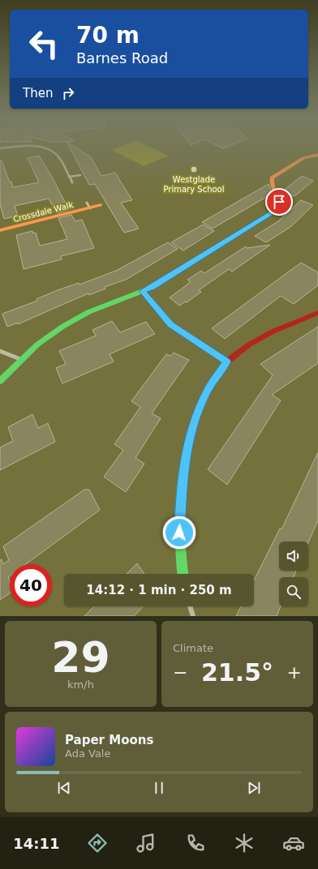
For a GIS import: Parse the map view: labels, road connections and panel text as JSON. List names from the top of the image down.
{
  "streets": {
    "street": ["Crossdale Walk"]
  },
  "places": ["Westglade Primary School"],
  "page": {
    "turn": ["70 m", "Barnes Road"],
    "then": "Then",
    "limit": "40",
    "trip": "14:12 · 1 min · 250 m",
    "tile": [
      ["29", "km/h"],
      "Climate"
    ],
    "heat": ["−", "21.5°", "+"],
    "song": ["Paper Moons", "Ada Vale"],
    "tabs": "14:11"
  }
}
